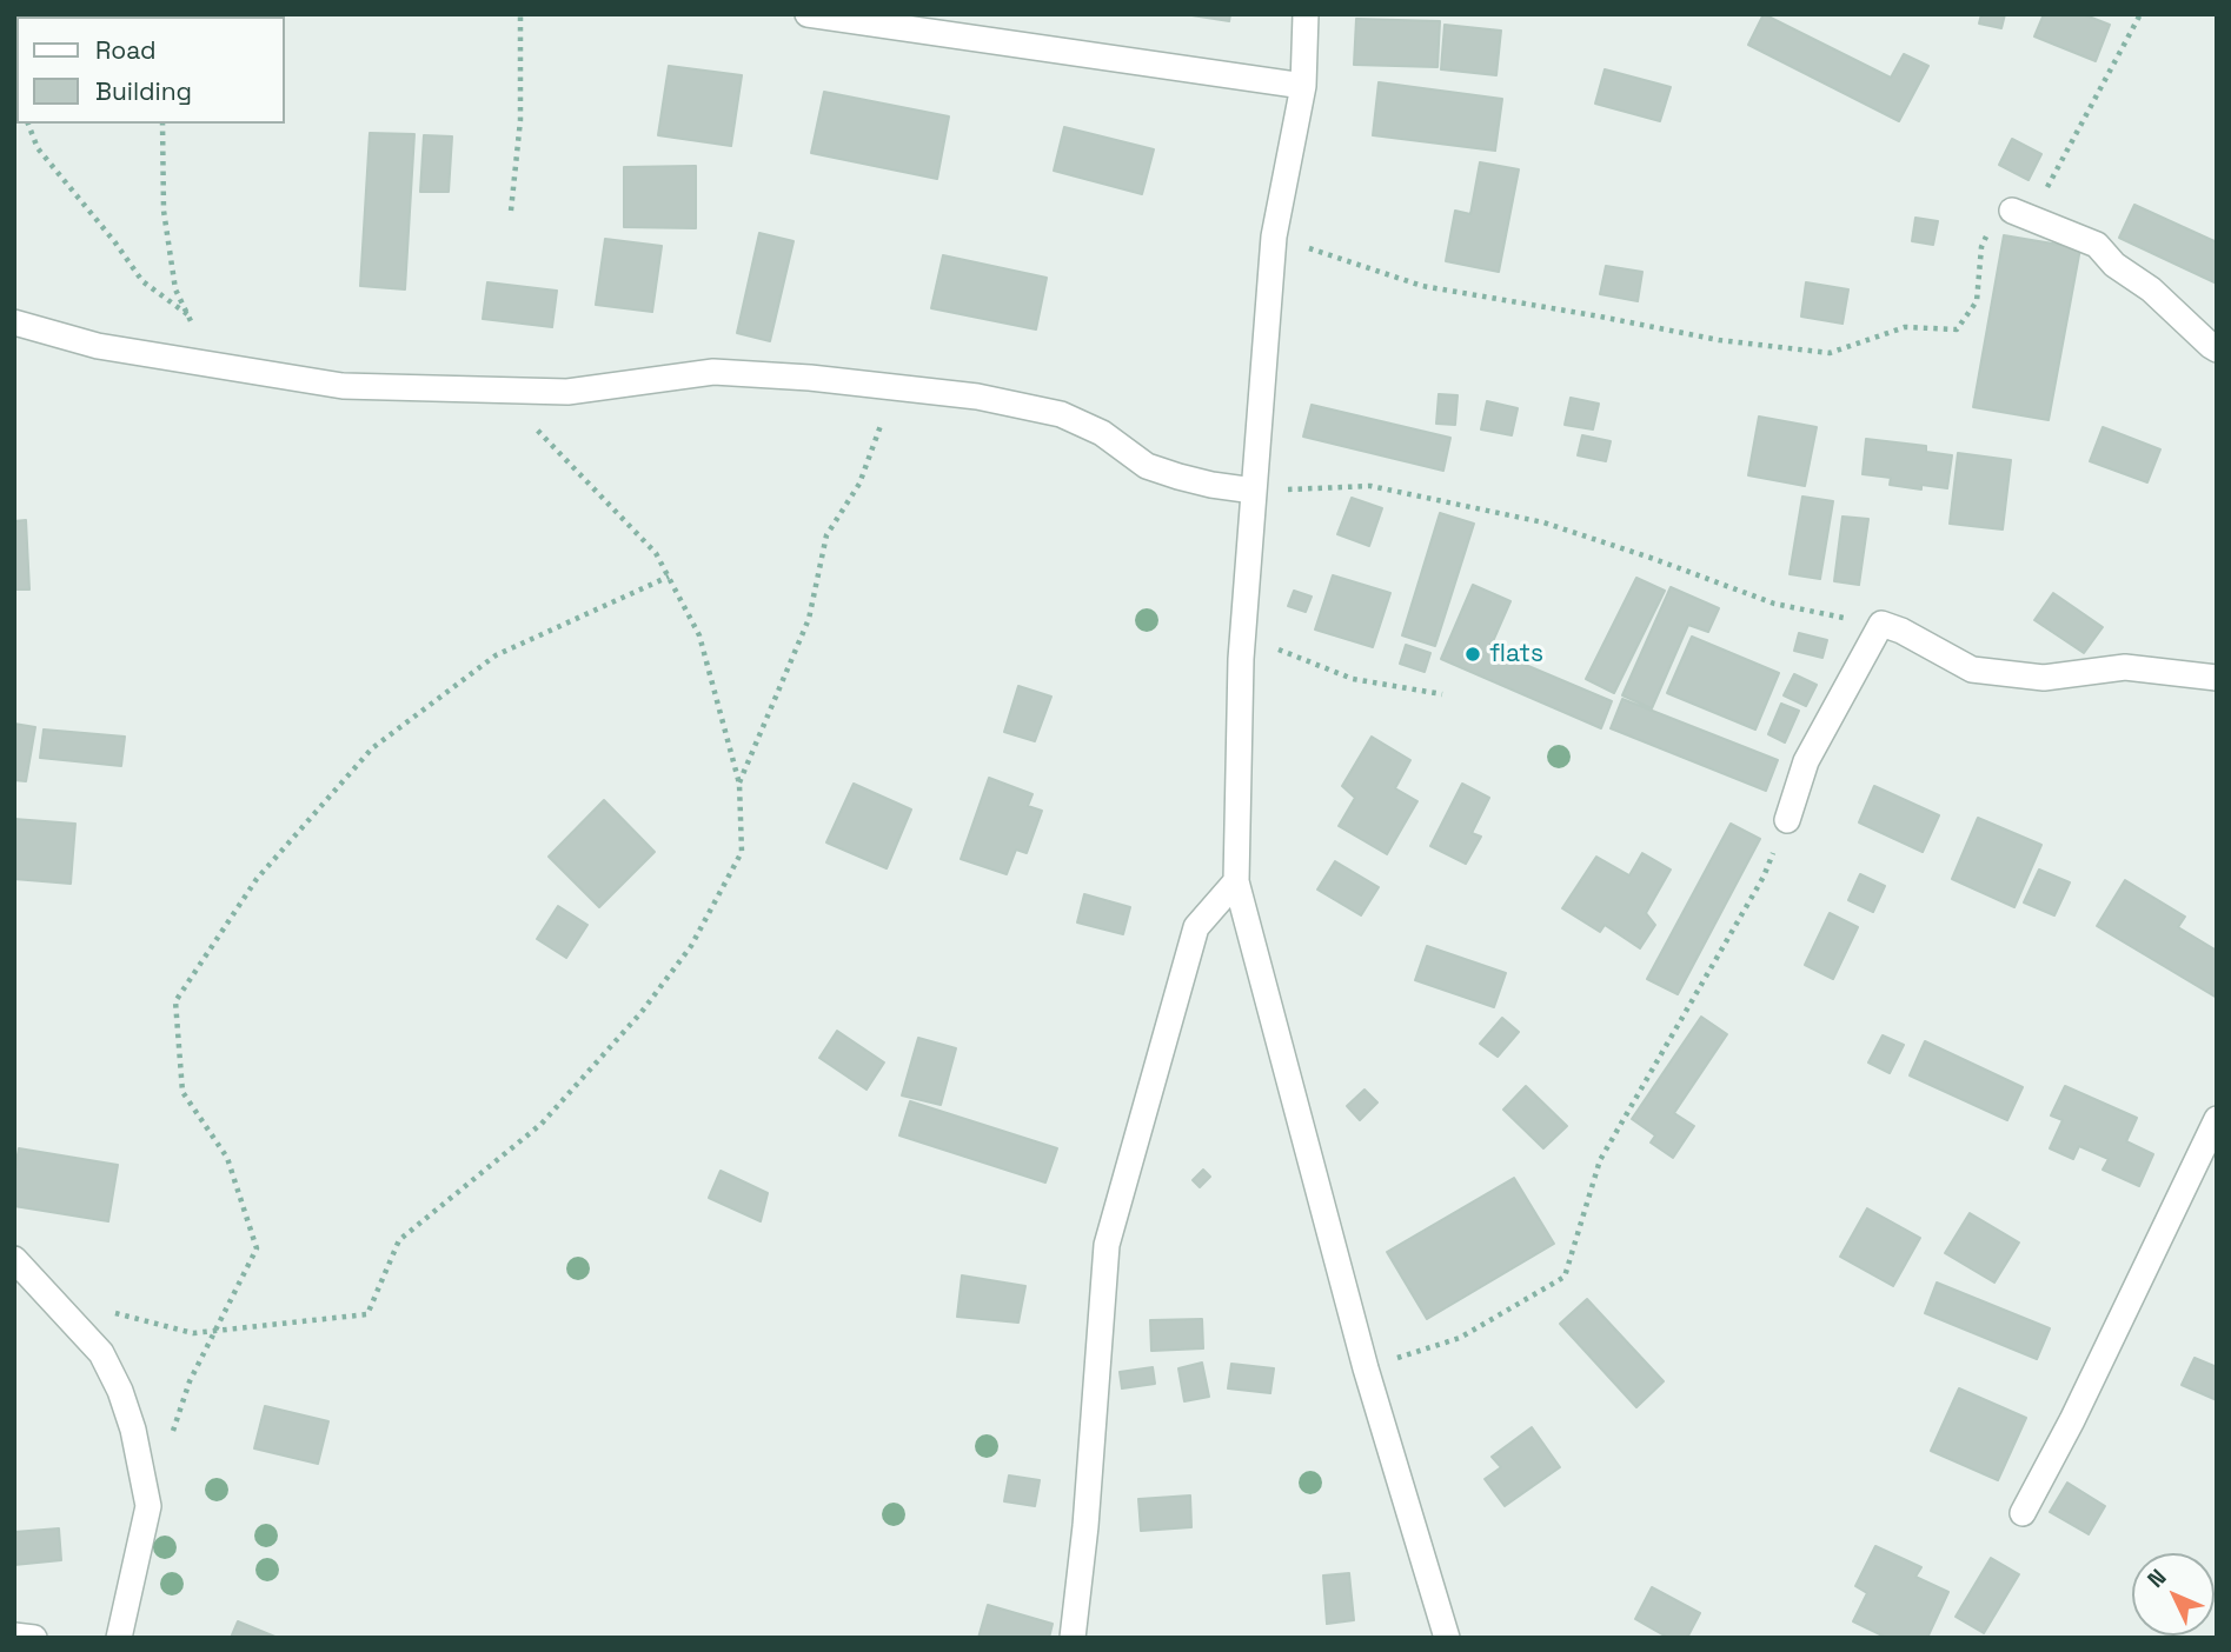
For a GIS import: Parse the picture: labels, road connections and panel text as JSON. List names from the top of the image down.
{
  "places": ["flats"],
  "legend": ["Road", "Building"],
  "north": "top left"
}
